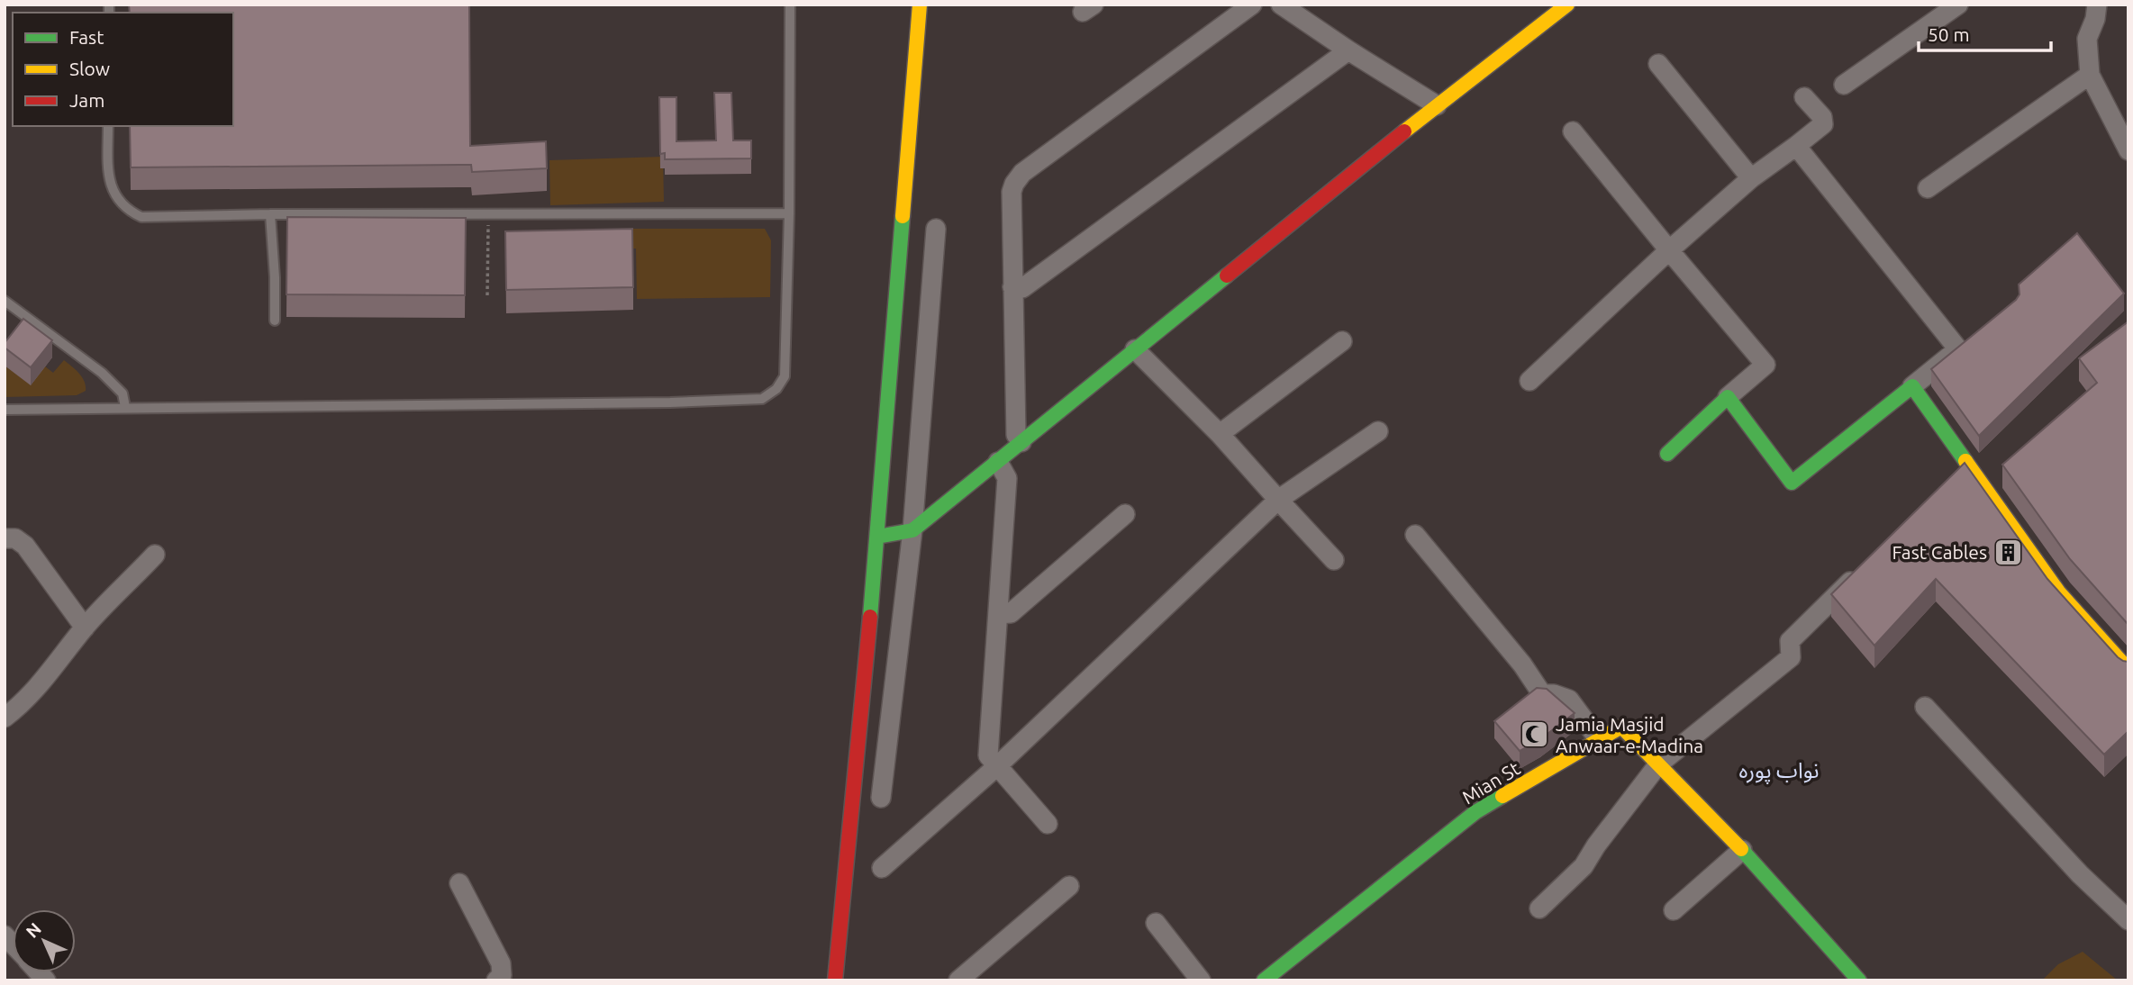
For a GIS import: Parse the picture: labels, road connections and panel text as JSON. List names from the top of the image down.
{
  "streets": {
    "street": ["Mian St"]
  },
  "districts": ["نواب پورہ"],
  "places": {
    "building": ["Fast Cables"],
    "mosque": ["Jamia Masjid Anwaar-e-Madina"]
  },
  "legend": ["Fast", "Slow", "Jam"],
  "scale_bar": "50 m",
  "north": "top left"
}
